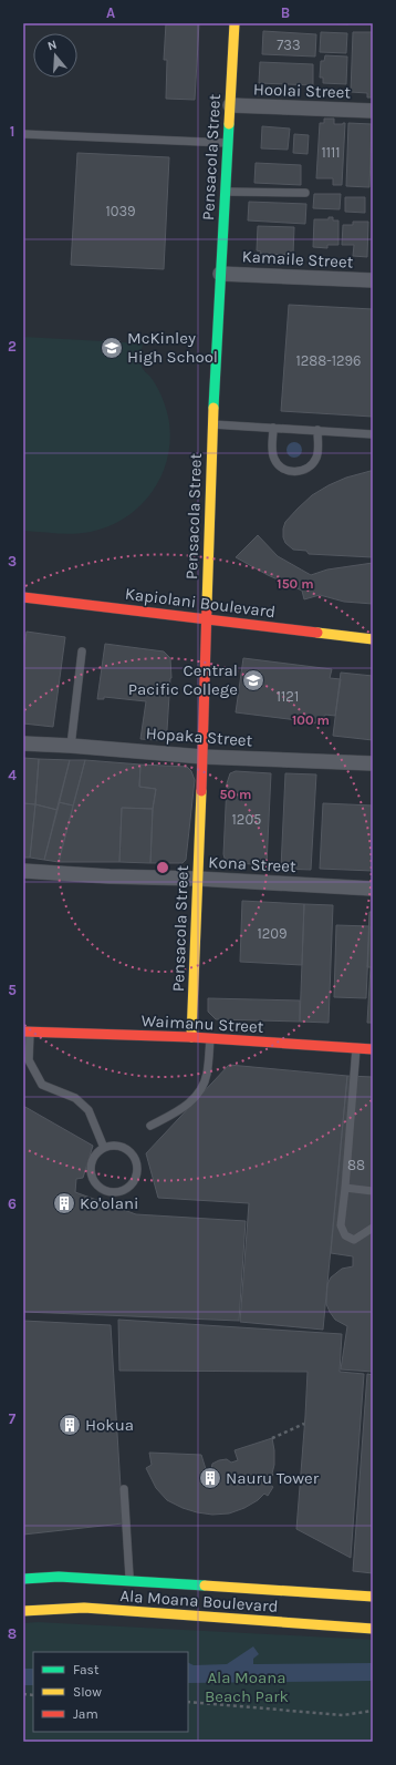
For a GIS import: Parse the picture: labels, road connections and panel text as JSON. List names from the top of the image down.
{
  "streets": {
    "main road": [
      "Pensacola Street",
      "Kapiolani Boulevard",
      "Waimanu Street",
      "Ala Moana Boulevard"
    ],
    "street": [
      "Hoolai Street",
      "Kamaile Street",
      "Hopaka Street",
      "Kona Street"
    ]
  },
  "crossings": [
    ["Hoolai Street", "Pensacola Street"],
    ["Pensacola Street", "Kamaile Street"],
    ["Pensacola Street", "Kapiolani Boulevard"],
    ["Pensacola Street", "Hopaka Street"],
    ["Pensacola Street", "Kona Street"],
    ["Pensacola Street", "Waimanu Street"]
  ],
  "parks": ["Ala Moana Beach Park"],
  "places": {
    "school or university": ["McKinley High School", "Central Pacific College"],
    "building": ["Ko'olani", "Hokua", "Nauru Tower"]
  },
  "house_numbers": [
    "733",
    "1111",
    "1039",
    "1288-1296",
    "1121",
    "1205",
    "1209",
    "88"
  ],
  "legend": ["Fast", "Slow", "Jam"],
  "north": "top",
  "grid": {
    "columns": ["A", "B"],
    "rows": [
      "1",
      "2",
      "3",
      "4",
      "5",
      "6",
      "7",
      "8"
    ]
  },
  "rings": ["150 m", "100 m", "50 m"]
}
